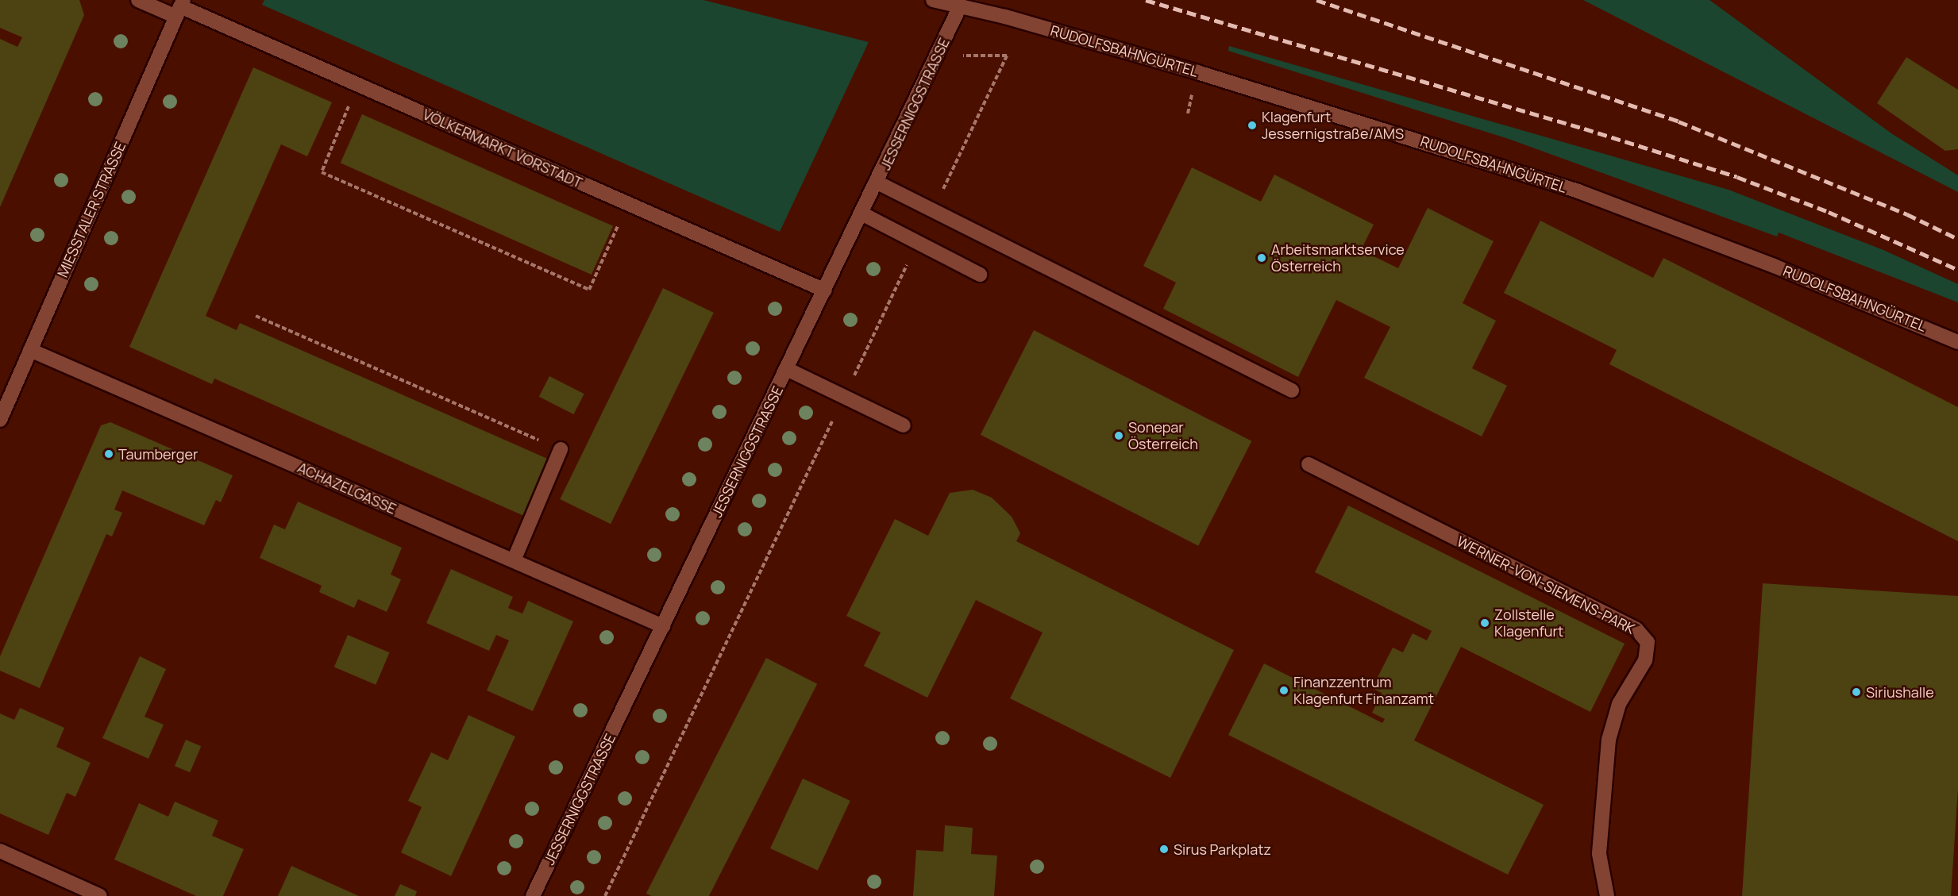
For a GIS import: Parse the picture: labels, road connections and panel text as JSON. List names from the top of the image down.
{
  "streets": {
    "street": [
      "RUDOLFSBAHNGÜRTEL",
      "JESSERNIGGSTRASSE",
      "VÖLKERMARKT VORSTADT",
      "MIESSTALER STRASSE",
      "ACHAZELGASSE",
      "WERNER-VON-SIEMENS-PARK"
    ]
  },
  "crossings": [
    ["RUDOLFSBAHNGÜRTEL", "JESSERNIGGSTRASSE"],
    ["JESSERNIGGSTRASSE", "VÖLKERMARKT VORSTADT"],
    ["JESSERNIGGSTRASSE", "ACHAZELGASSE"],
    ["VÖLKERMARKT VORSTADT", "MIESSTALER STRASSE"],
    ["MIESSTALER STRASSE", "ACHAZELGASSE"]
  ],
  "places": [
    "Klagenfurt Jessernigstraße/AMS",
    "Arbeitsmarktservice Österreich",
    "Sonepar Österreich",
    "Taumberger",
    "Zollstelle Klagenfurt",
    "Finanzzentrum Klagenfurt Finanzamt",
    "Siriushalle",
    "Sirus Parkplatz"
  ]
}
